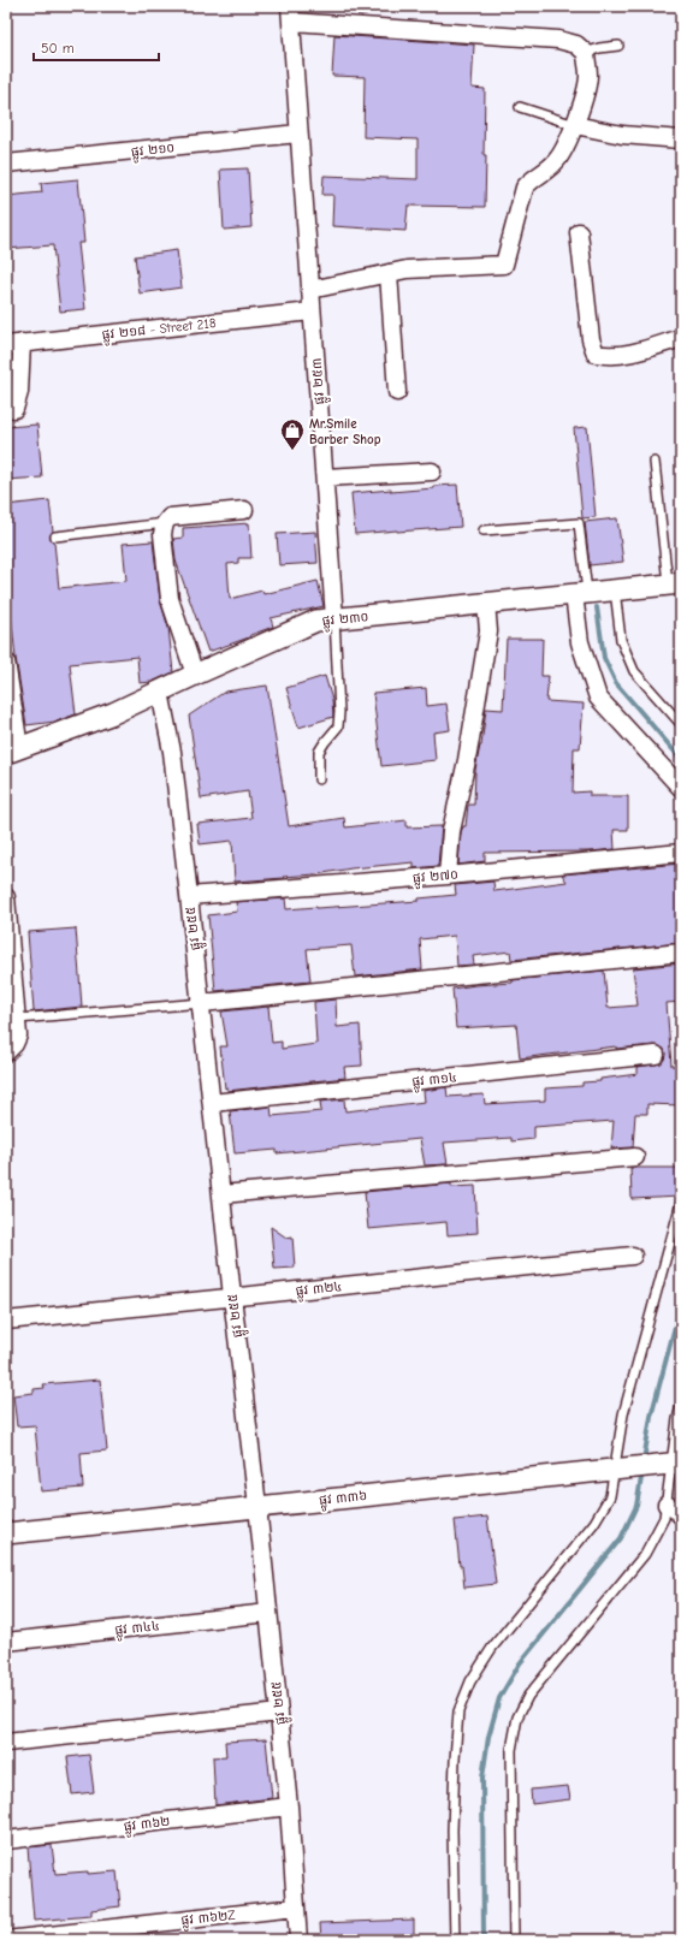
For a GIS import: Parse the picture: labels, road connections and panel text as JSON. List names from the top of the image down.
{
  "streets": {
    "street": [
      "ផ្លូវ ២១០",
      "ផ្លូវ ២១៨ - Street 218",
      "ផ្លូវ ២៥៣",
      "ផ្លូវ ២៣០",
      "ផ្លូវ ២៧០",
      "ផ្លូវ ២៥៥",
      "ផ្លូវ ៣១៤",
      "ផ្លូវ ៣២៤",
      "ផ្លូវ ៣៣៦",
      "ផ្លូវ ៣៤៤",
      "ផ្លូវ ៣៦២",
      "ផ្លូវ ៣៦២Z"
    ]
  },
  "crossings": [
    ["ផ្លូវ ២១០", "ផ្លូវ ២៥៣"],
    ["ផ្លូវ ២១៨ - Street 218", "ផ្លូវ ២៥៣"],
    ["ផ្លូវ ២៥៣", "ផ្លូវ ២៣០"],
    ["ផ្លូវ ២៣០", "ផ្លូវ ២៥៥"],
    ["ផ្លូវ ២៧០", "ផ្លូវ ២៥៥"],
    ["ផ្លូវ ២៥៥", "ផ្លូវ ៣១៤"],
    ["ផ្លូវ ២៥៥", "ផ្លូវ ៣២៤"],
    ["ផ្លូវ ២៥៥", "ផ្លូវ ៣៣៦"],
    ["ផ្លូវ ២៥៥", "ផ្លូវ ៣៤៤"],
    ["ផ្លូវ ២៥៥", "ផ្លូវ ៣៦២"],
    ["ផ្លូវ ២៥៥", "ផ្លូវ ៣៦២Z"]
  ],
  "places": {
    "shop": ["Mr.Smile Barber Shop"]
  },
  "scale_bar": "50 m"
}
